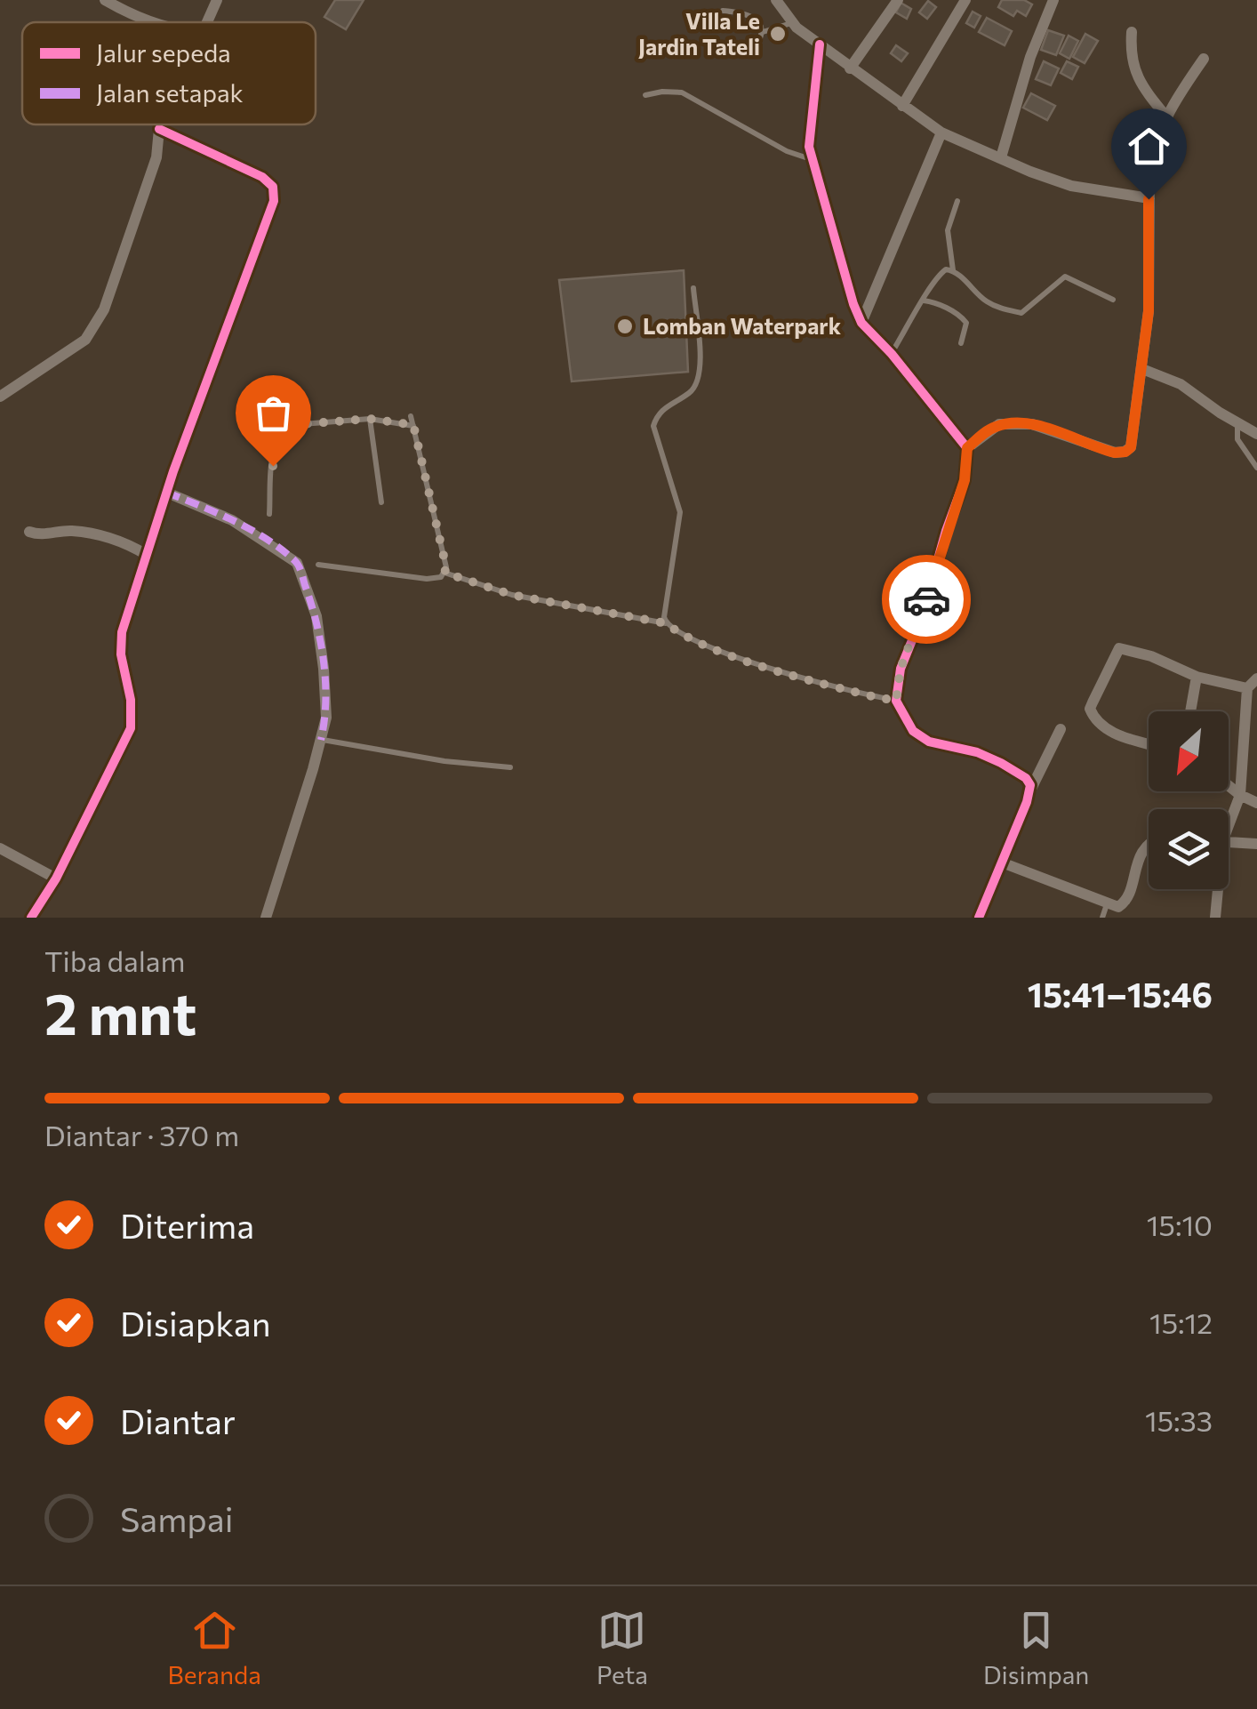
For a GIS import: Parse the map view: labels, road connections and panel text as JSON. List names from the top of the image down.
{
  "places": ["Villa Le Jardin Tateli", "Lomban Waterpark"],
  "legend": ["Jalur sepeda", "Jalan setapak"],
  "north": "bottom left",
  "page": {
    "heading": ["2 mnt", "Tiba dalam", "15:41–15:46"],
    "bar": "Diantar · 370 m",
    "list": [
      ["Diterima", "15:10"],
      ["Disiapkan", "15:12"],
      ["Diantar", "15:33"],
      "Sampai"
    ],
    "tabs": ["Beranda", "Peta", "Disimpan"]
  }
}
